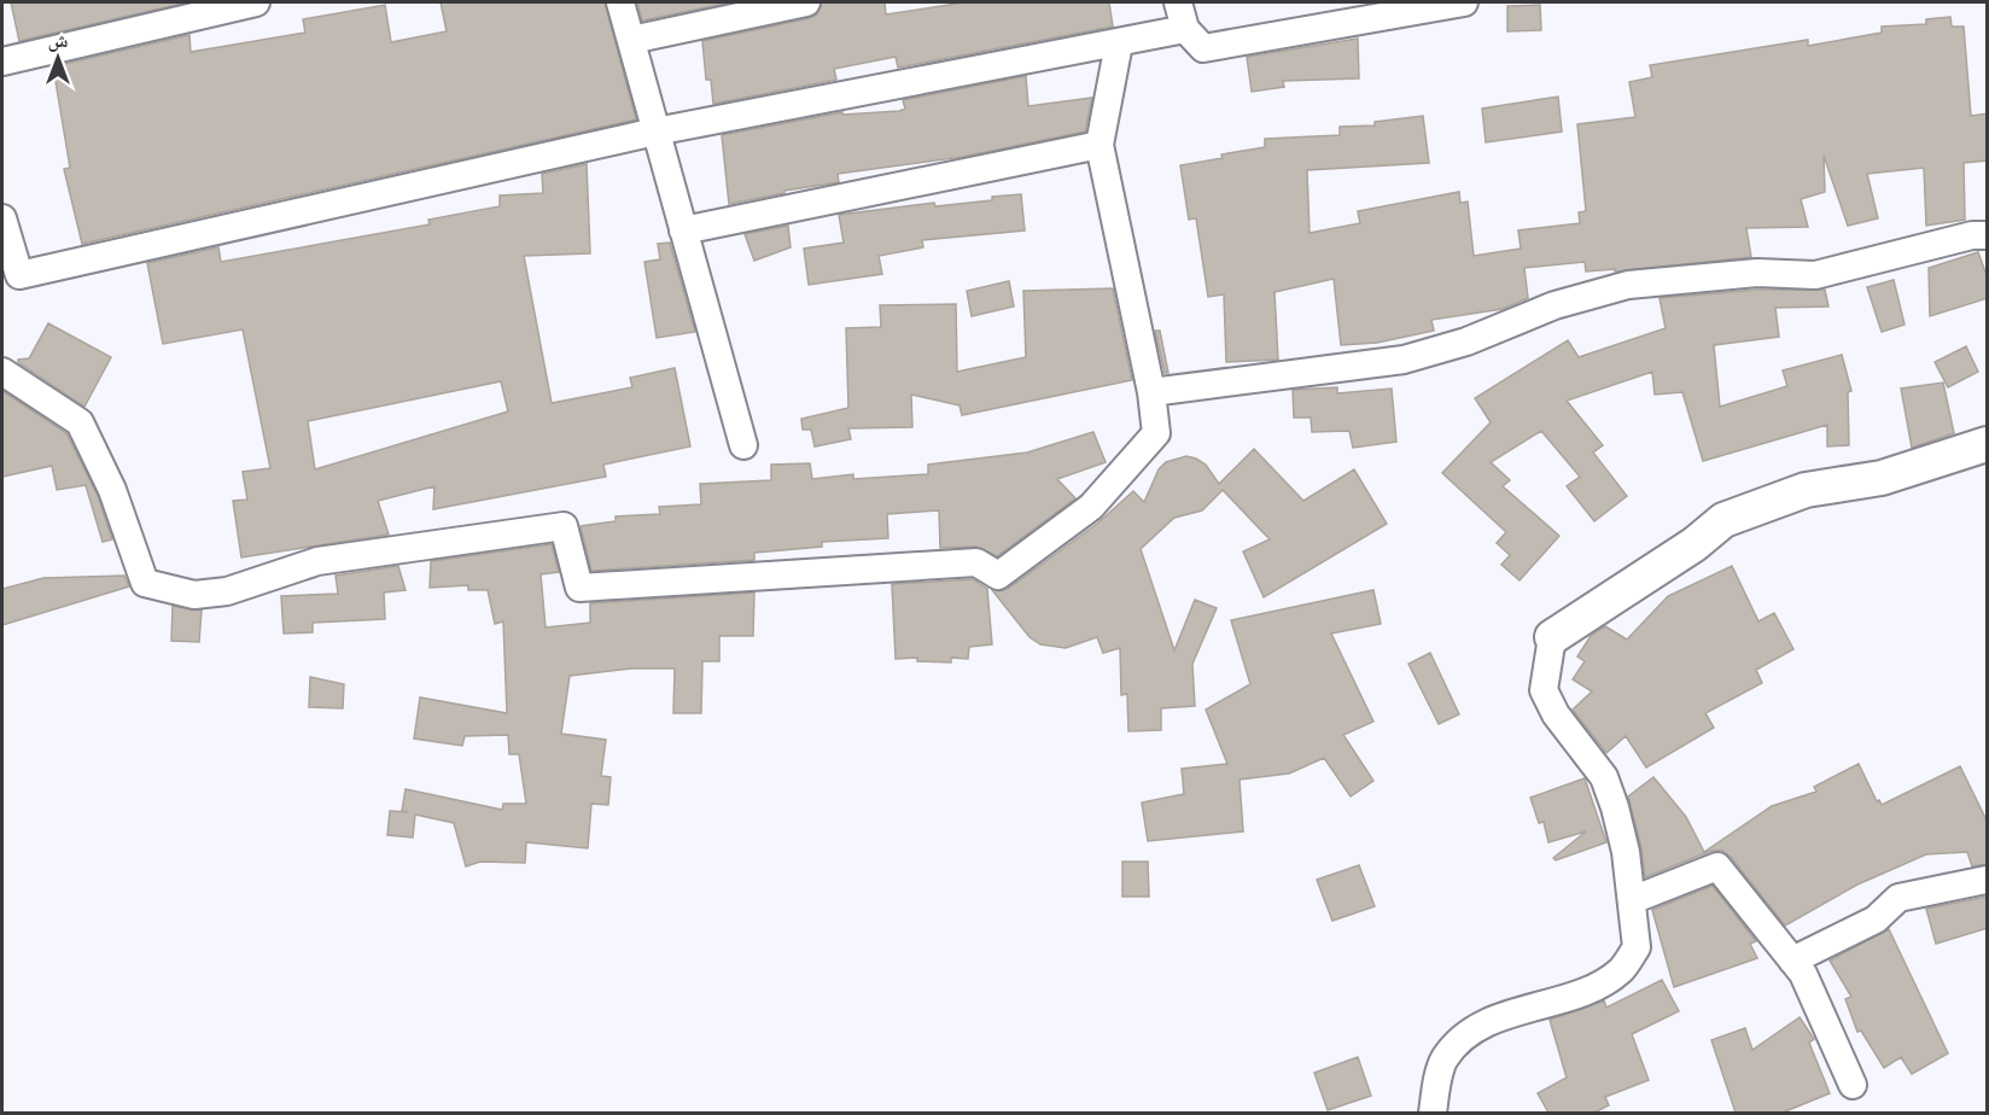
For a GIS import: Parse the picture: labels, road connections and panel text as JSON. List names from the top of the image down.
{
  "north": "top"
}
